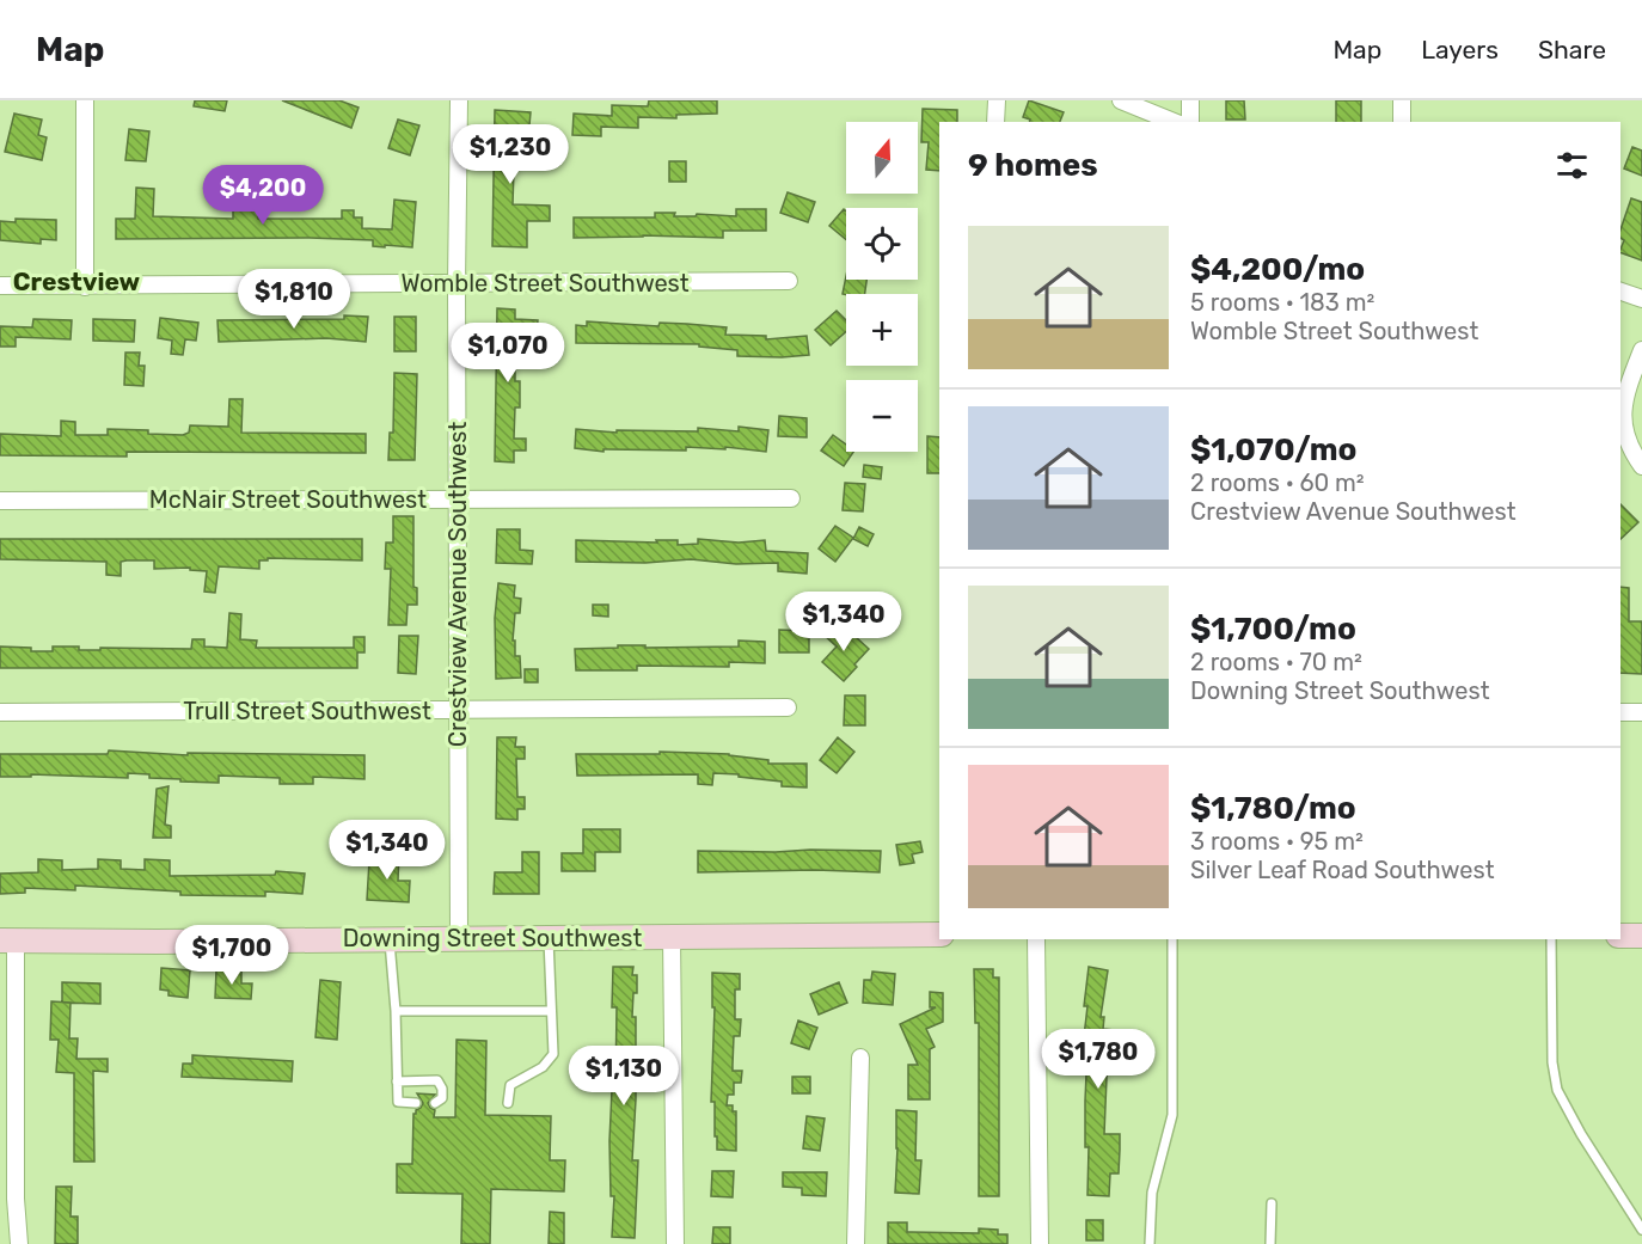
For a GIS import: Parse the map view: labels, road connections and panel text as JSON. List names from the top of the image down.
{
  "streets": {
    "street": [
      "Womble Street Southwest",
      "McNair Street Southwest",
      "Crestview Avenue Southwest",
      "Trull Street Southwest",
      "Downing Street Southwest"
    ]
  },
  "crossings": [
    ["Womble Street Southwest", "Crestview Avenue Southwest"],
    ["McNair Street Southwest", "Crestview Avenue Southwest"],
    ["Crestview Avenue Southwest", "Trull Street Southwest"],
    ["Crestview Avenue Southwest", "Downing Street Southwest"]
  ],
  "districts": ["Crestview"],
  "north": "top",
  "page": {
    "header": "Map",
    "nav": ["Map", "Layers", "Share"],
    "map_buttons": ["+", "−"],
    "heading": "9 homes",
    "price": [
      "$1,230",
      "$4,200",
      "$1,810",
      "$1,070",
      "$1,340",
      "$1,340",
      "$1,700",
      "$1,780",
      "$1,130"
    ],
    "list": [
      {
        "name": "$4,200/mo",
        "note": "5 rooms · 183 m² · Womble Street Southwest"
      },
      {
        "name": "$1,070/mo",
        "note": "2 rooms · 60 m² · Crestview Avenue Southwest"
      },
      {
        "name": "$1,700/mo",
        "note": "2 rooms · 70 m² · Downing Street Southwest"
      },
      {
        "name": "$1,780/mo",
        "note": "3 rooms · 95 m² · Silver Leaf Road Southwest"
      }
    ]
  }
}
